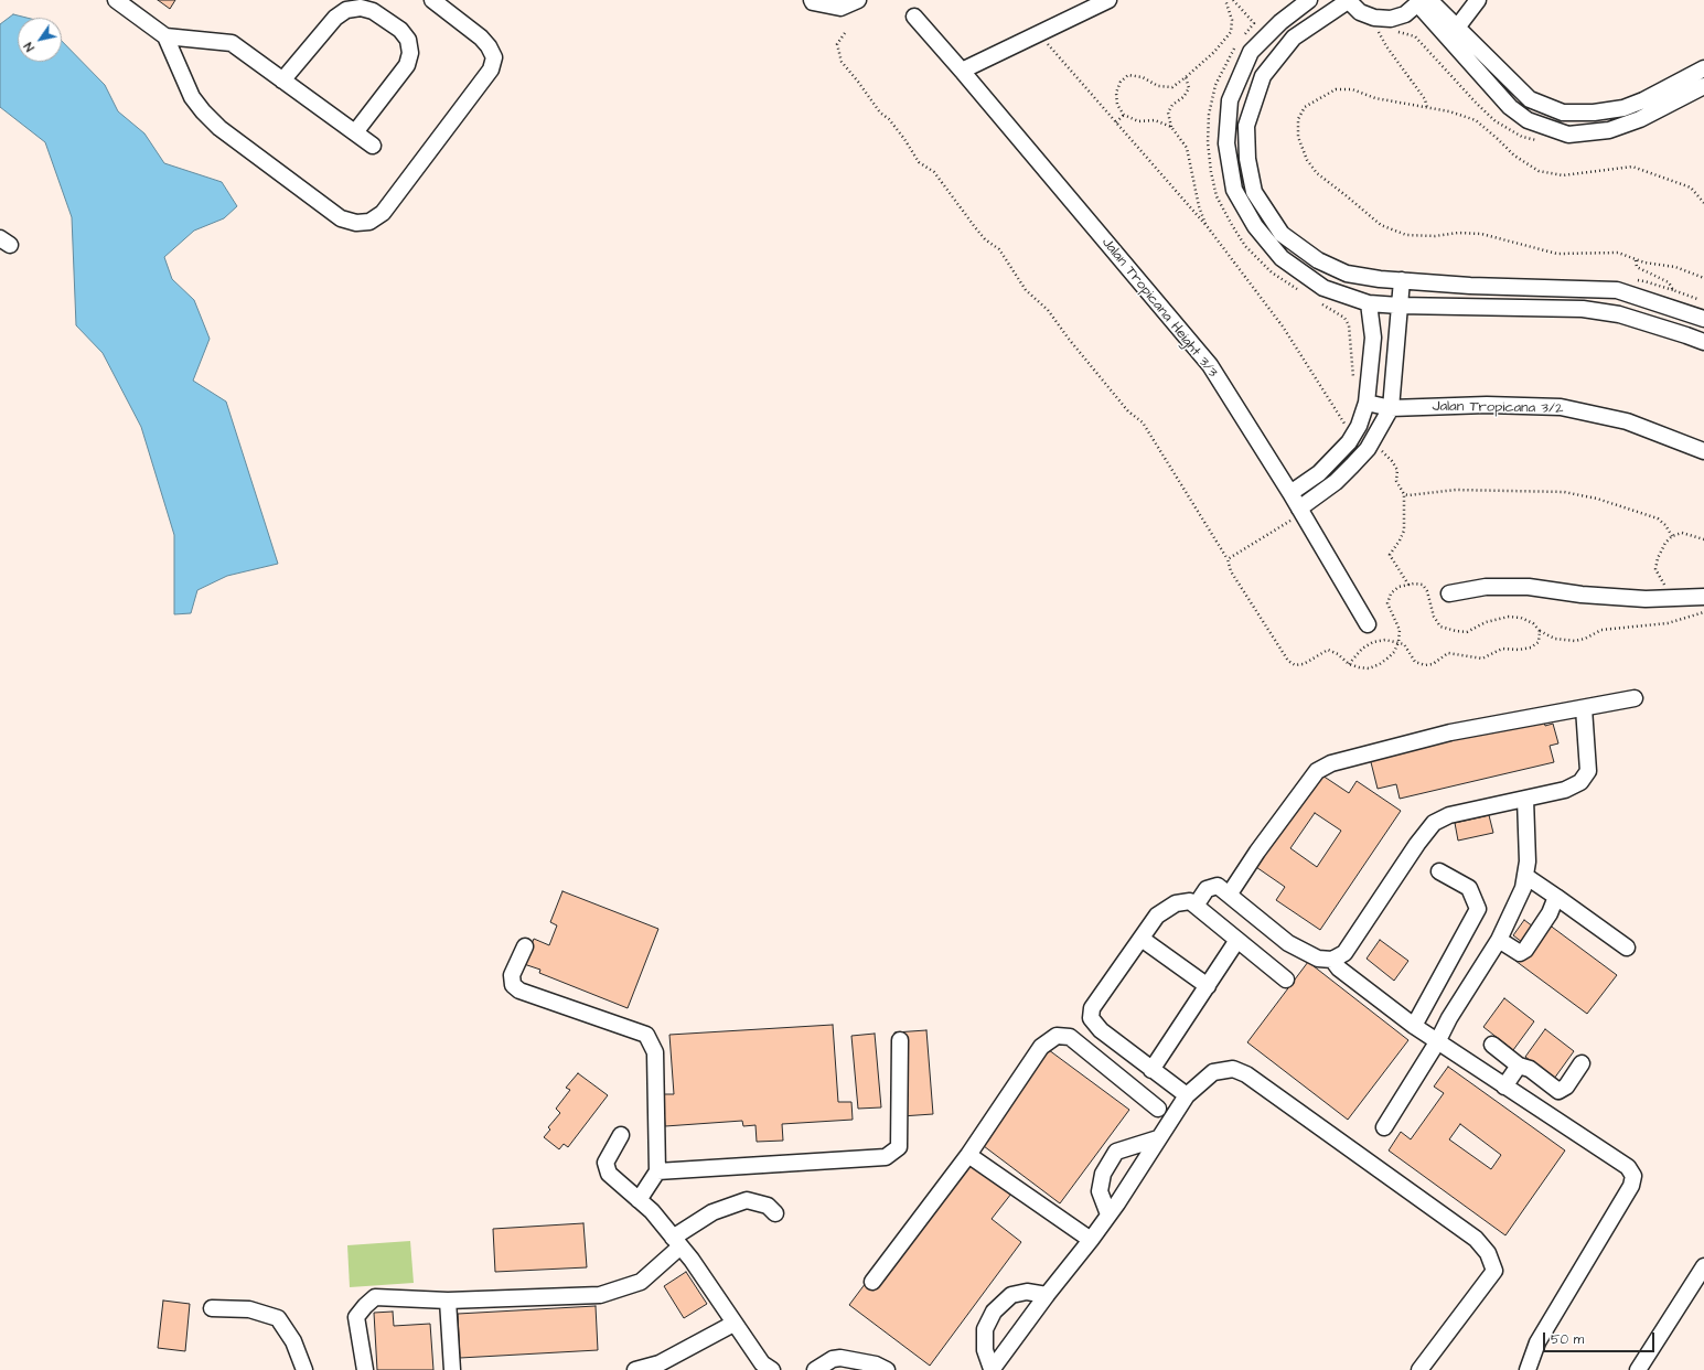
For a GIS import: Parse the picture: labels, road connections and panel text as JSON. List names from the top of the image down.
{
  "streets": {
    "street": ["Jalan Tropicana Height 3/3", "Jalan Tropicana 3/2"]
  },
  "scale_bar": "50 m",
  "north": "bottom left"
}
